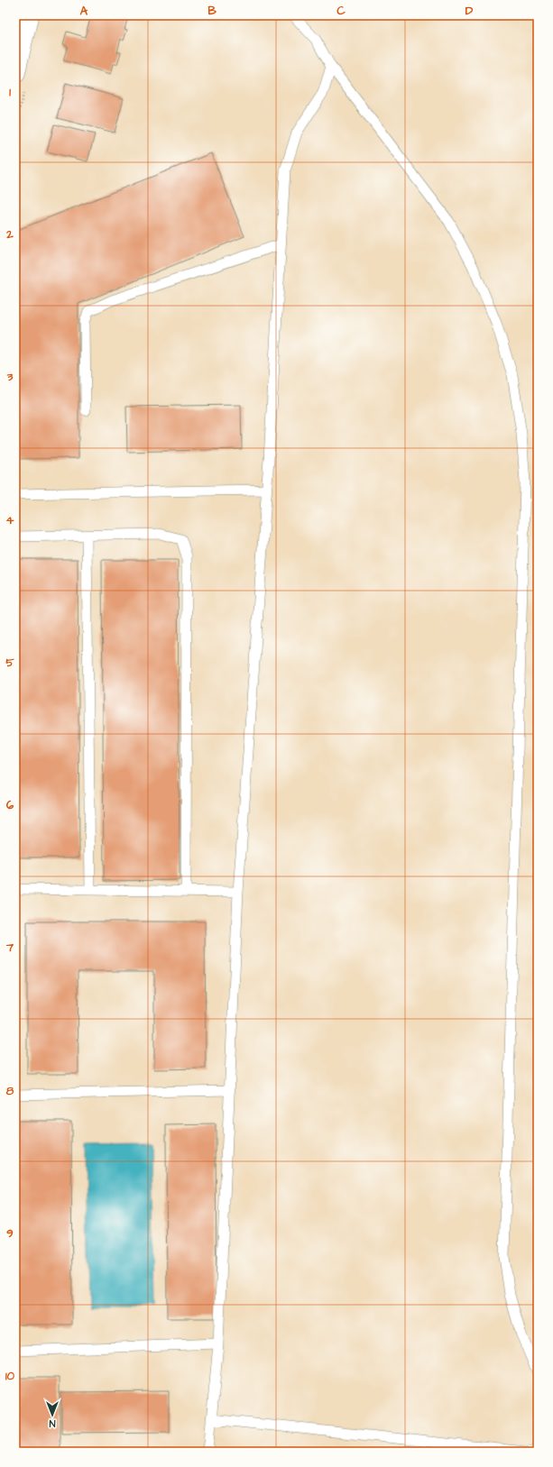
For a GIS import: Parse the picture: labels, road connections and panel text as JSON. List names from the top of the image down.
{
  "north": "bottom",
  "grid": {
    "columns": [
      "A",
      "B",
      "C",
      "D"
    ],
    "rows": [
      "1",
      "2",
      "3",
      "4",
      "5",
      "6",
      "7",
      "8",
      "9",
      "10"
    ]
  }
}
